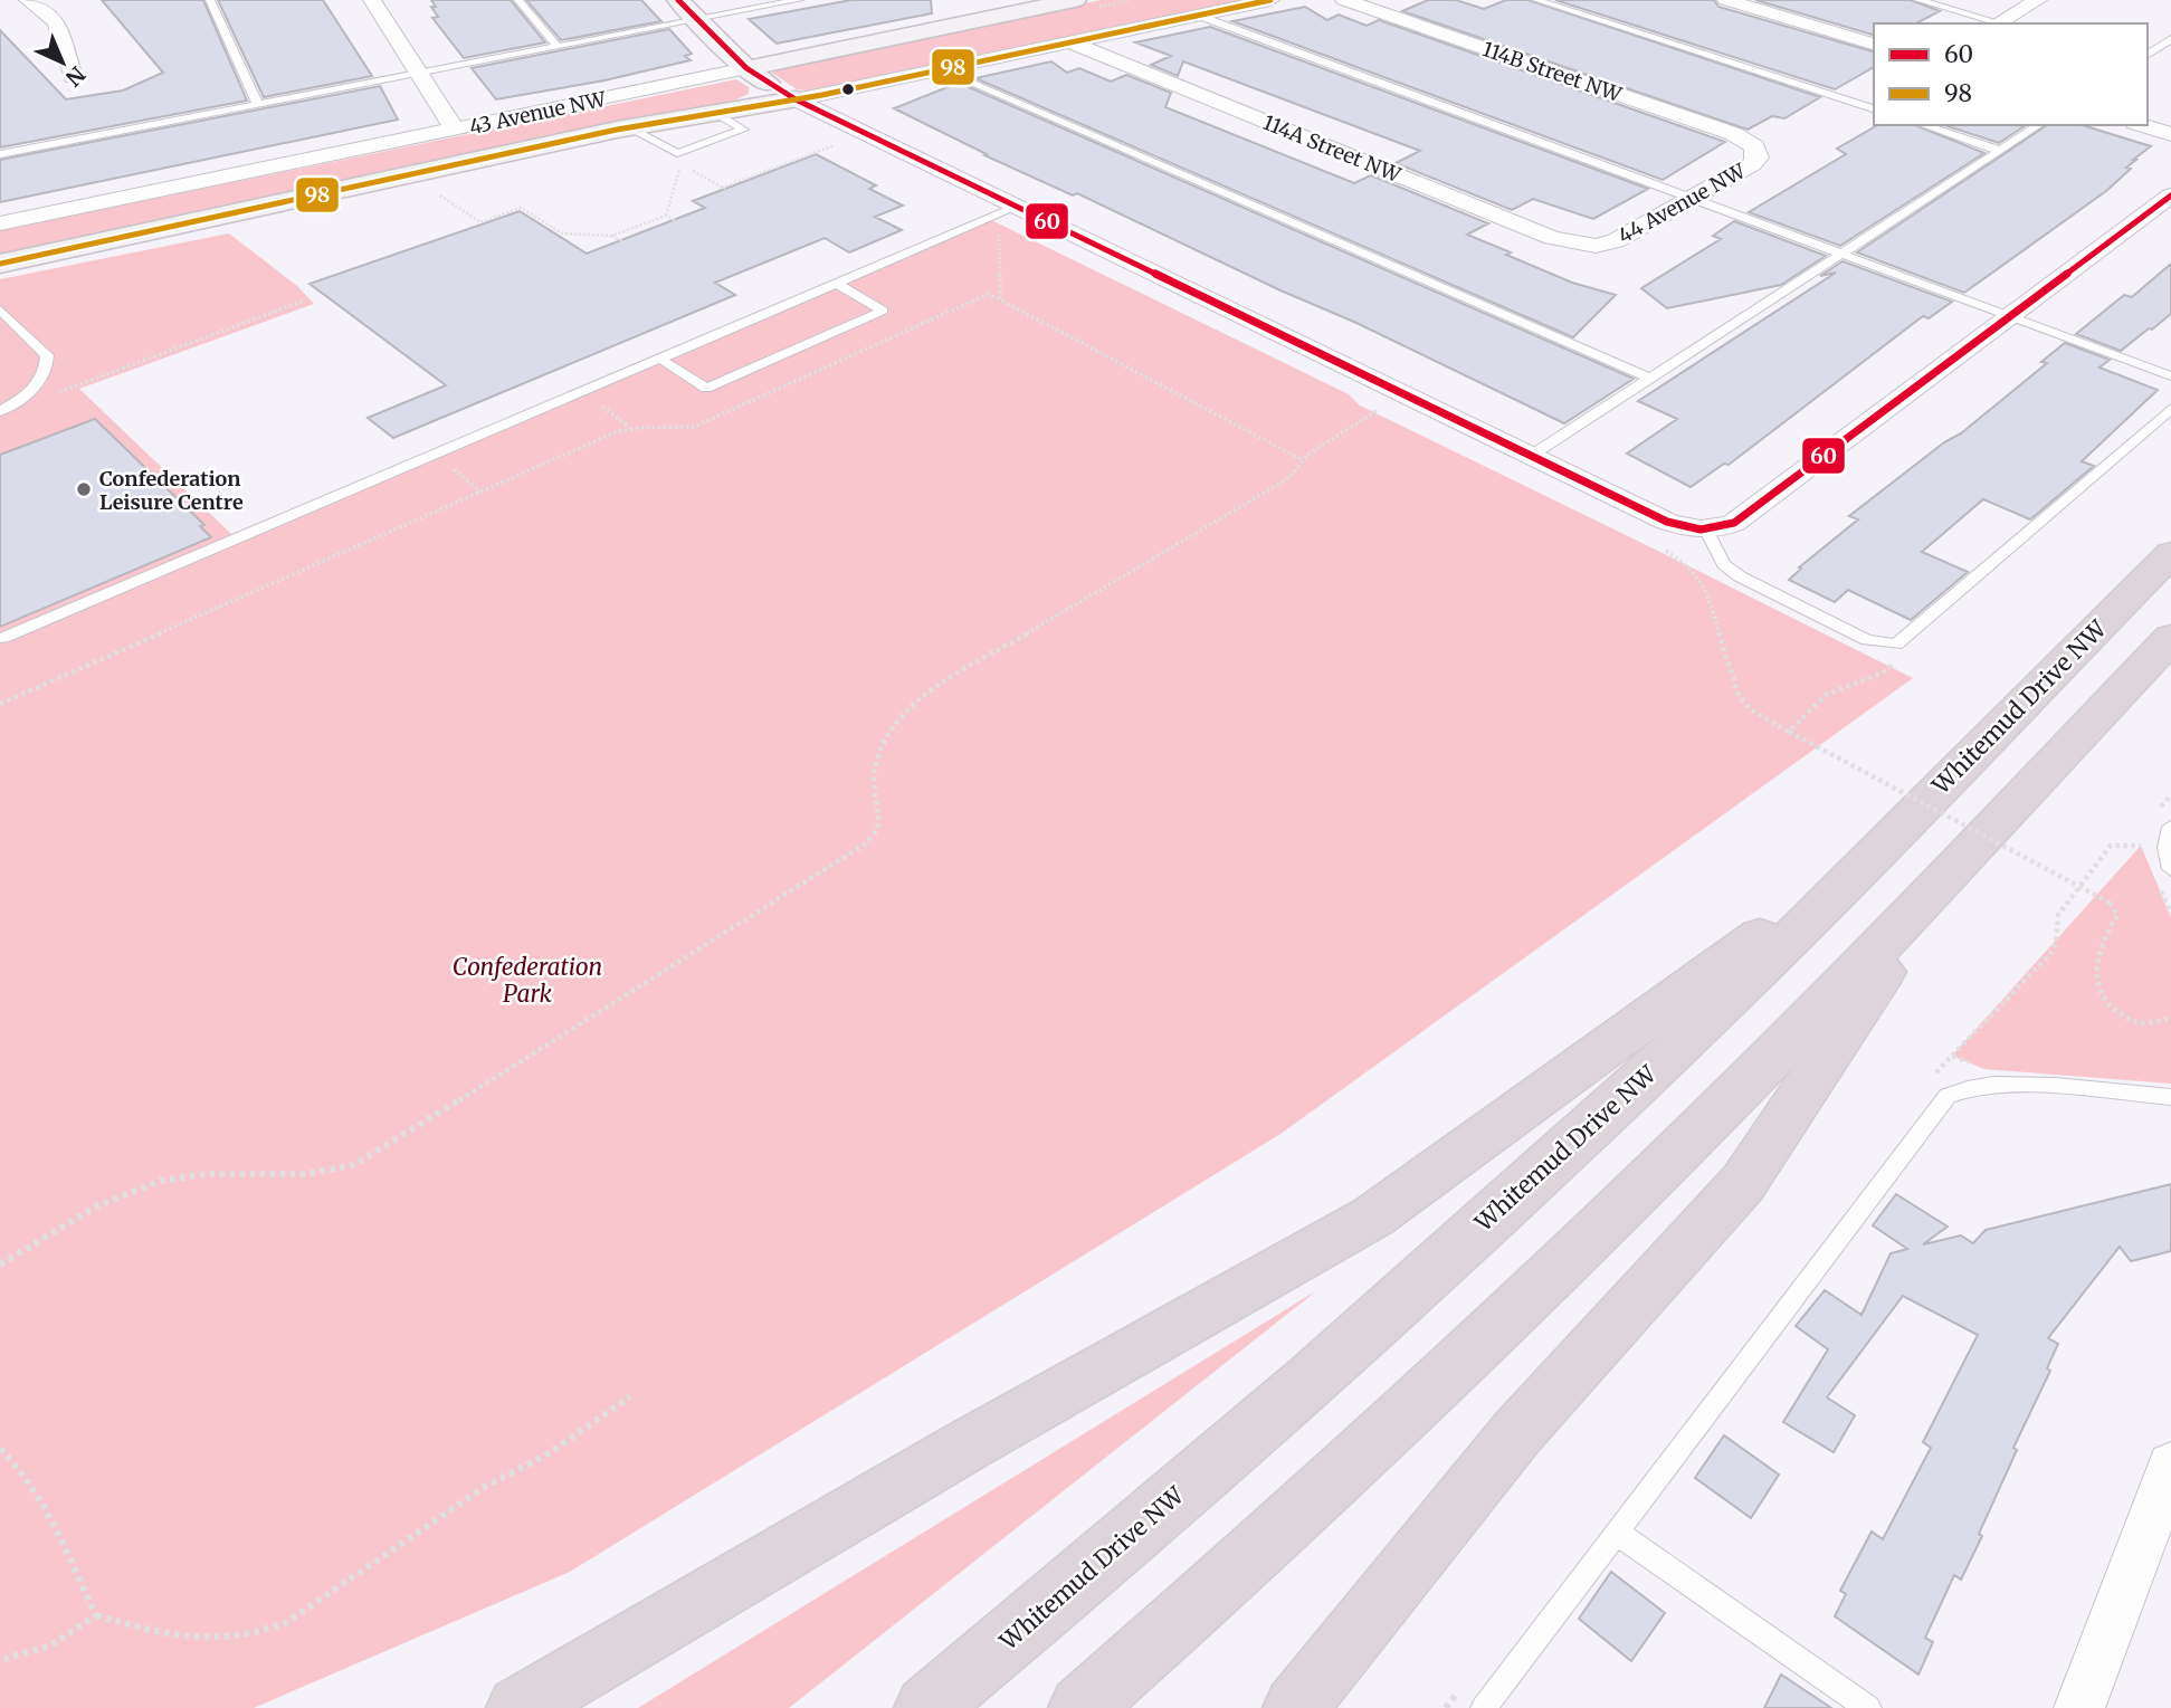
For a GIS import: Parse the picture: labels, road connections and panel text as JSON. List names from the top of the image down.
{
  "streets": {
    "highway": ["Whitemud Drive NW"],
    "street": [
      "114B Street NW",
      "43 Avenue NW",
      "114A Street NW",
      "44 Avenue NW"
    ]
  },
  "crossings": [
    ["114B Street NW", "44 Avenue NW"],
    ["43 Avenue NW", "114A Street NW"],
    ["114A Street NW", "44 Avenue NW"]
  ],
  "parks": ["Confederation Park"],
  "places": ["Confederation Leisure Centre"],
  "lines": ["transit line 60", "transit line 98"],
  "legend": ["60", "98"],
  "north": "bottom right"
}
